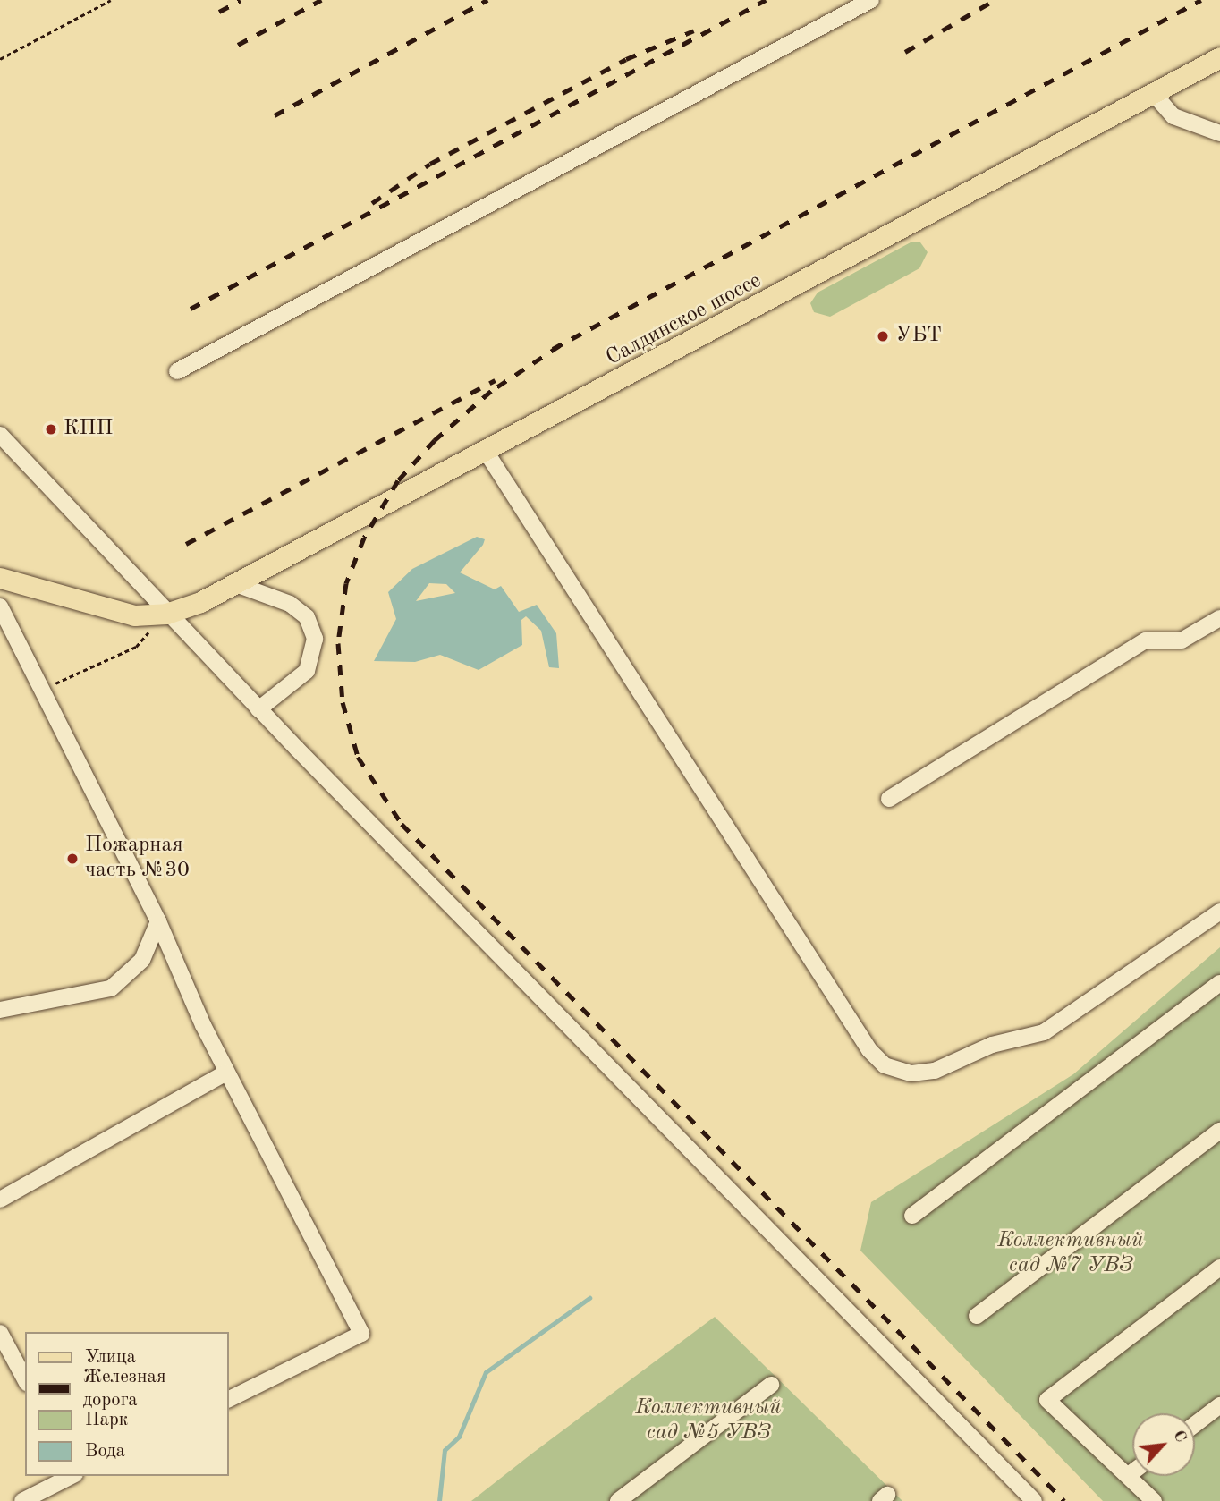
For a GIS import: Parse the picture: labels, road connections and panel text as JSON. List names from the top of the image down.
{
  "streets": {
    "main road": ["Салдинское шоссе"]
  },
  "parks": ["Коллективный сад №7 УВЗ", "Коллективный сад №5 УВЗ"],
  "places": ["УБТ", "КПП", "Пожарная часть №30"],
  "legend": [
    "Улица",
    "Железная дорога",
    "Парк",
    "Вода"
  ],
  "north": "top right"
}
